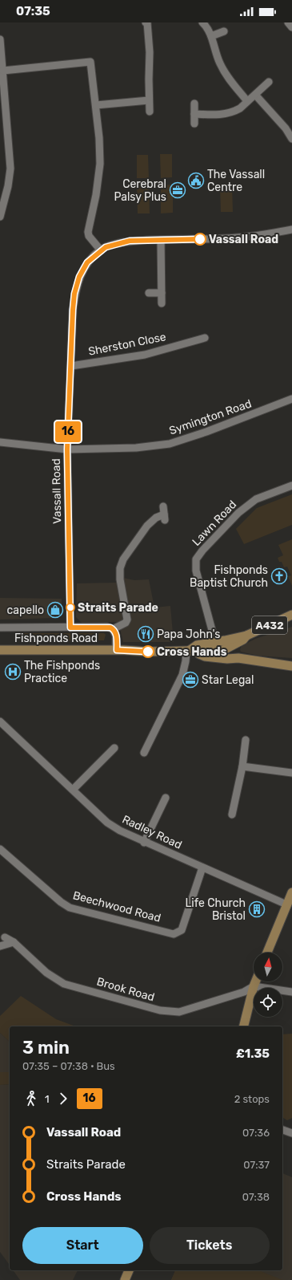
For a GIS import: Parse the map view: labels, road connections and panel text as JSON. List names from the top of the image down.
{
  "streets": {
    "main road": ["A432", "Fishponds Road"],
    "street": [
      "Sherston Close",
      "Symington Road",
      "Vassall Road",
      "Lawn Road",
      "Radley Road",
      "Beechwood Road",
      "Brook Road"
    ]
  },
  "crossings": [
    ["Sherston Close", "Vassall Road"],
    ["Symington Road", "Vassall Road"],
    ["Lawn Road", "A432"],
    ["Lawn Road", "Fishponds Road"],
    ["A432", "Fishponds Road"],
    ["Radley Road", "Beechwood Road"]
  ],
  "places": {
    "public building": ["The Vassall Centre"],
    "office": ["Cerebral Palsy Plus", "Star Legal"],
    "other": ["Vassall Road", "Straits Parade", "Cross Hands"],
    "church": ["Fishponds Baptist Church"],
    "shop": ["capello"],
    "restaurant": ["Papa John's"],
    "hospital": ["The Fishponds Practice"],
    "building": ["Life Church Bristol"]
  },
  "lines": ["bus line 16"],
  "north": "top",
  "page": {
    "status": "07:35",
    "on_map": "16",
    "heading": ["3 min", "07:35 – 07:38 · Bus", "£1.35"],
    "legs": ["1", "16", "2 stops"],
    "list": [
      {
        "name": "Vassall Road",
        "value": "07:36"
      },
      {
        "name": "Straits Parade",
        "value": "07:37"
      },
      {
        "name": "Cross Hands",
        "value": "07:38"
      }
    ],
    "buttons": ["Start", "Tickets"]
  }
}
